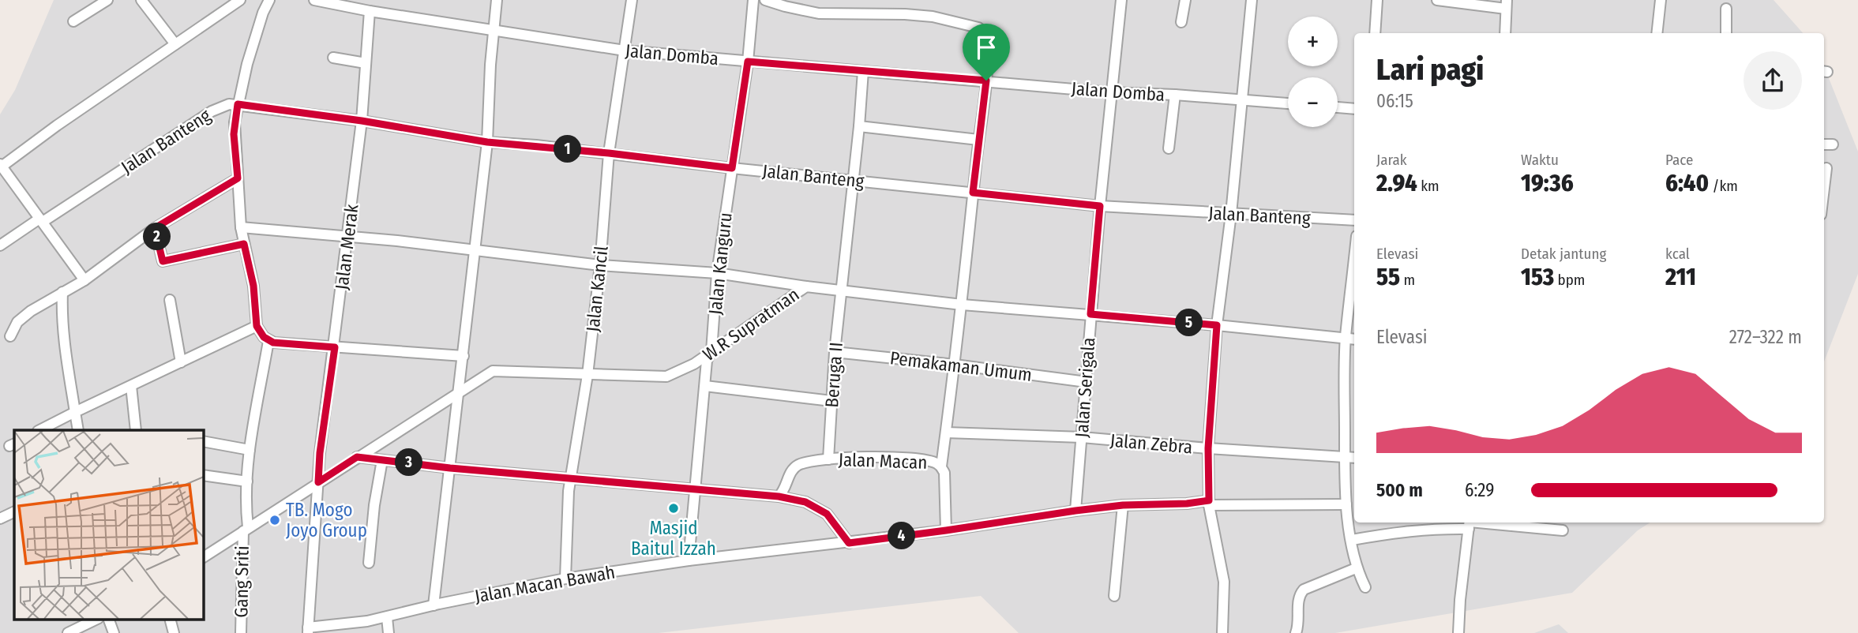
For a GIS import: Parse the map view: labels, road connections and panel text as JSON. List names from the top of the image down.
{
  "streets": {
    "street": [
      "Jalan Domba",
      "Jalan Banteng",
      "Jalan Merak",
      "Jalan Kanguru",
      "Jalan Kancil",
      "W.R Supratman",
      "Pemakaman Umum",
      "Beruga II",
      "Jalan Serigala",
      "Jalan Zebra",
      "Jalan Macan",
      "Gang Sriti",
      "Jalan Macan Bawah"
    ]
  },
  "crossings": [
    ["Jalan Domba", "Jalan Merak"],
    ["Jalan Domba", "Jalan Kanguru"],
    ["Jalan Domba", "Jalan Kancil"],
    ["Jalan Domba", "Beruga II"],
    ["Jalan Domba", "Jalan Serigala"],
    ["Jalan Banteng", "Jalan Merak"],
    ["Jalan Banteng", "Jalan Kanguru"],
    ["Jalan Banteng", "Jalan Kancil"],
    ["Jalan Banteng", "Beruga II"],
    ["Jalan Banteng", "Jalan Serigala"],
    ["Jalan Merak", "W.R Supratman"],
    ["Jalan Merak", "Jalan Macan Bawah"],
    ["Jalan Kanguru", "W.R Supratman"],
    ["Jalan Kanguru", "Jalan Macan Bawah"],
    ["Jalan Kancil", "W.R Supratman"],
    ["Jalan Kancil", "Jalan Macan Bawah"],
    ["W.R Supratman", "Beruga II"],
    ["W.R Supratman", "Jalan Serigala"],
    ["W.R Supratman", "Gang Sriti"],
    ["Pemakaman Umum", "Beruga II"],
    ["Pemakaman Umum", "Jalan Serigala"],
    ["Beruga II", "Jalan Macan"],
    ["Jalan Serigala", "Jalan Zebra"],
    ["Jalan Serigala", "Jalan Macan Bawah"],
    ["Jalan Macan", "Jalan Macan Bawah"]
  ],
  "places": ["Masjid Baitul Izzah", "TB. Mogo Joyo Group"],
  "page": {
    "map_buttons": ["+", "−"],
    "heading": ["Lari pagi", "06:15"],
    "stats": [
      ["Jarak", "2.94 km"],
      ["Waktu", "19:36"],
      ["Pace", "6:40 /km"],
      ["Elevasi", "55 m"],
      ["Detak jantung", "153 bpm"],
      ["kcal", "211"]
    ],
    "pins": [
      "1",
      "2",
      "5",
      "3",
      "4"
    ],
    "chart": ["Elevasi", "272–322 m"],
    "list": [
      {
        "name": "500 m",
        "note": "6:29"
      }
    ]
  }
}
